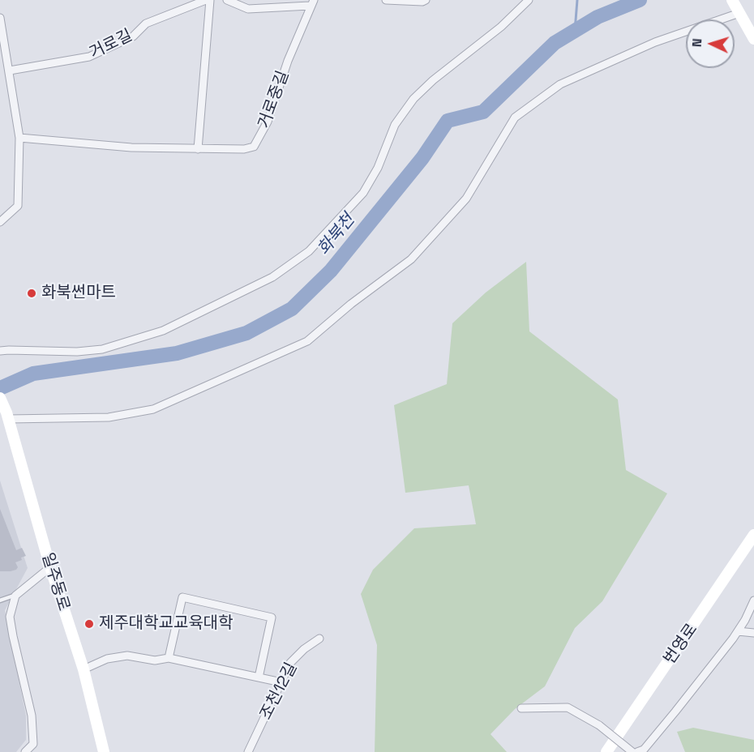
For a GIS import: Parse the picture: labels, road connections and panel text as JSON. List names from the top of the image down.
{
  "streets": {
    "main road": ["일주동로", "번영로"],
    "street": ["거로길", "거로중길", "조천12길"]
  },
  "water": ["화북천"],
  "places": ["화북썬마트", "제주대학교교육대학"],
  "north": "left"
}
